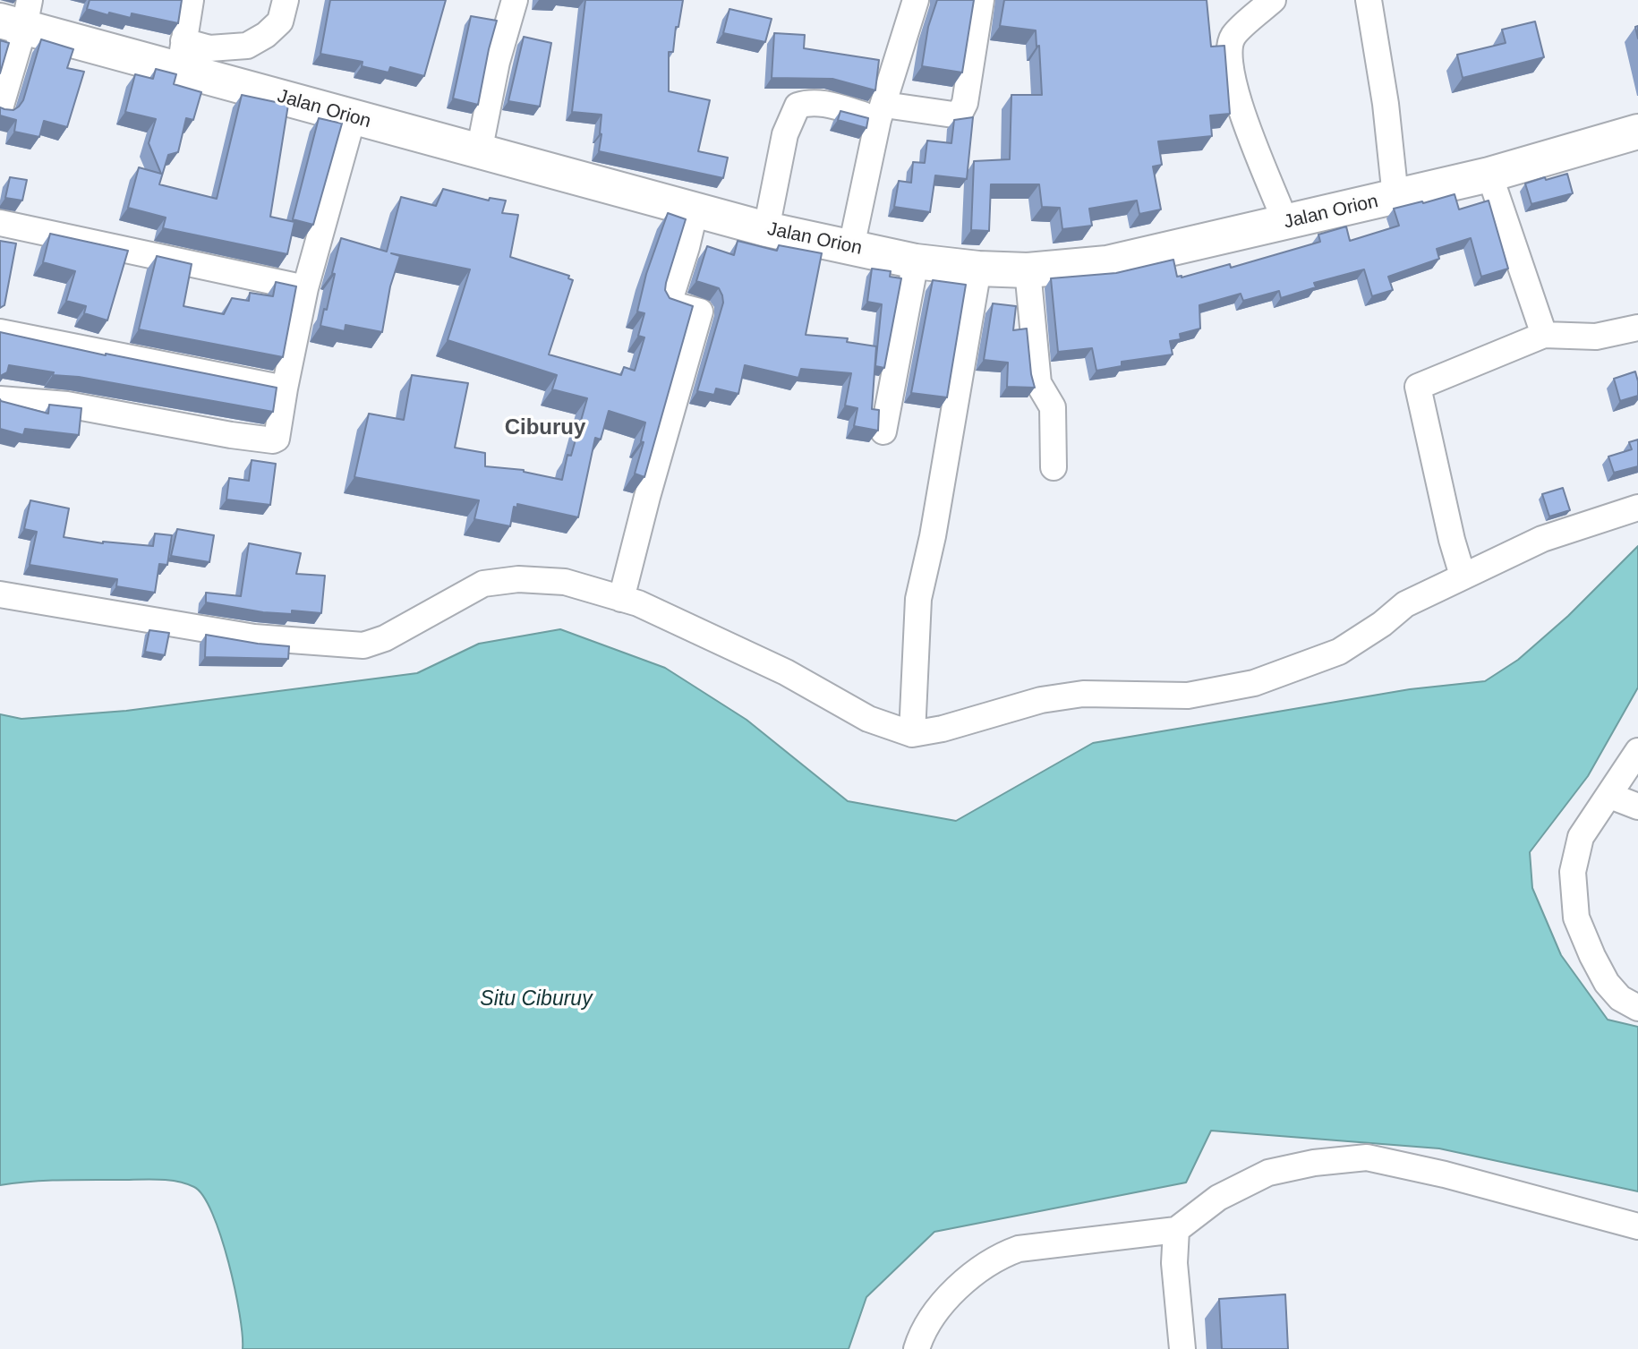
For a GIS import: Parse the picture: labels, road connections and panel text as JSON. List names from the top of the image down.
{
  "streets": {
    "highway": ["Jalan Orion"]
  },
  "districts": ["Ciburuy"],
  "water": ["Situ Ciburuy"]
}
